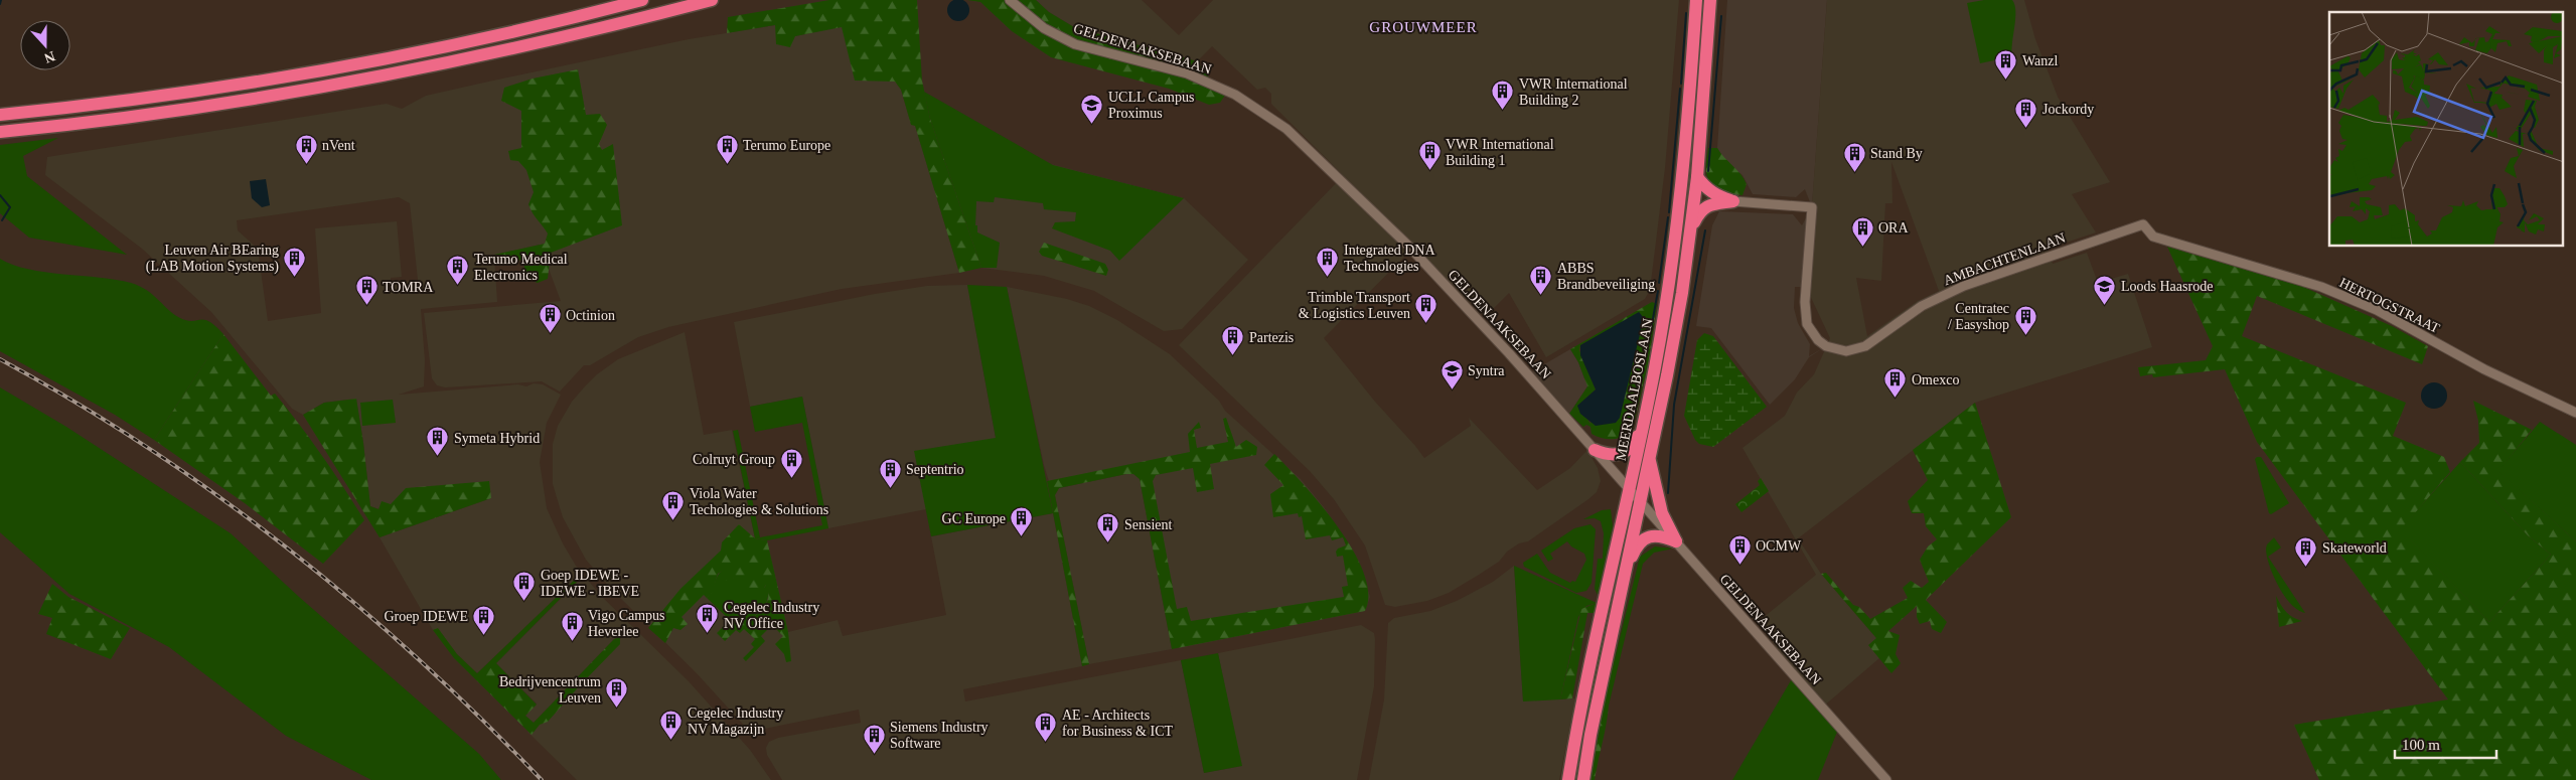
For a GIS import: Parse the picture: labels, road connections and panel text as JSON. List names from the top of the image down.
{
  "streets": {
    "highway": ["MEERDAALBOSLAAN"],
    "street": ["GELDENAAKSEBAAN", "AMBACHTENLAAN", "HERTOGSTRAAT"]
  },
  "crossings": [
    ["GELDENAAKSEBAAN", "MEERDAALBOSLAAN"],
    ["AMBACHTENLAAN", "HERTOGSTRAAT"]
  ],
  "districts": ["GROUWMEER"],
  "places": {
    "building": [
      "Wanzl",
      "VWR International Building 2",
      "Jockordy",
      "nVent",
      "Terumo Europe",
      "VWR International Building 1",
      "Stand By",
      "ORA",
      "Leuven Air BEaring (LAB Motion Systems)",
      "Integrated DNA Technologies",
      "Terumo Medical Electronics",
      "ABBS Brandbeveiliging",
      "TOMRA",
      "Trimble Transport & Logistics Leuven",
      "Octinion",
      "Centratec / Easyshop",
      "Partezis",
      "Omexco",
      "Symeta Hybrid",
      "Colruyt Group",
      "Septentrio",
      "Viola Water Techologies & Solutions",
      "GC Europe",
      "Sensient",
      "OCMW",
      "Skateworld",
      "Goep IDEWE - IDEWE - IBEVE",
      "Cegelec Industry NV Office",
      "Groep IDEWE",
      "Vigo Campus Heverlee",
      "Bedrijvencentrum Leuven",
      "Cegelec Industry NV Magazijn",
      "AE - Architects for Business & ICT",
      "Siemens Industry Software"
    ],
    "school or university": ["UCLL Campus Proximus", "Loods Haasrode", "Syntra"]
  },
  "scale_bar": "100 m",
  "north": "bottom"
}
